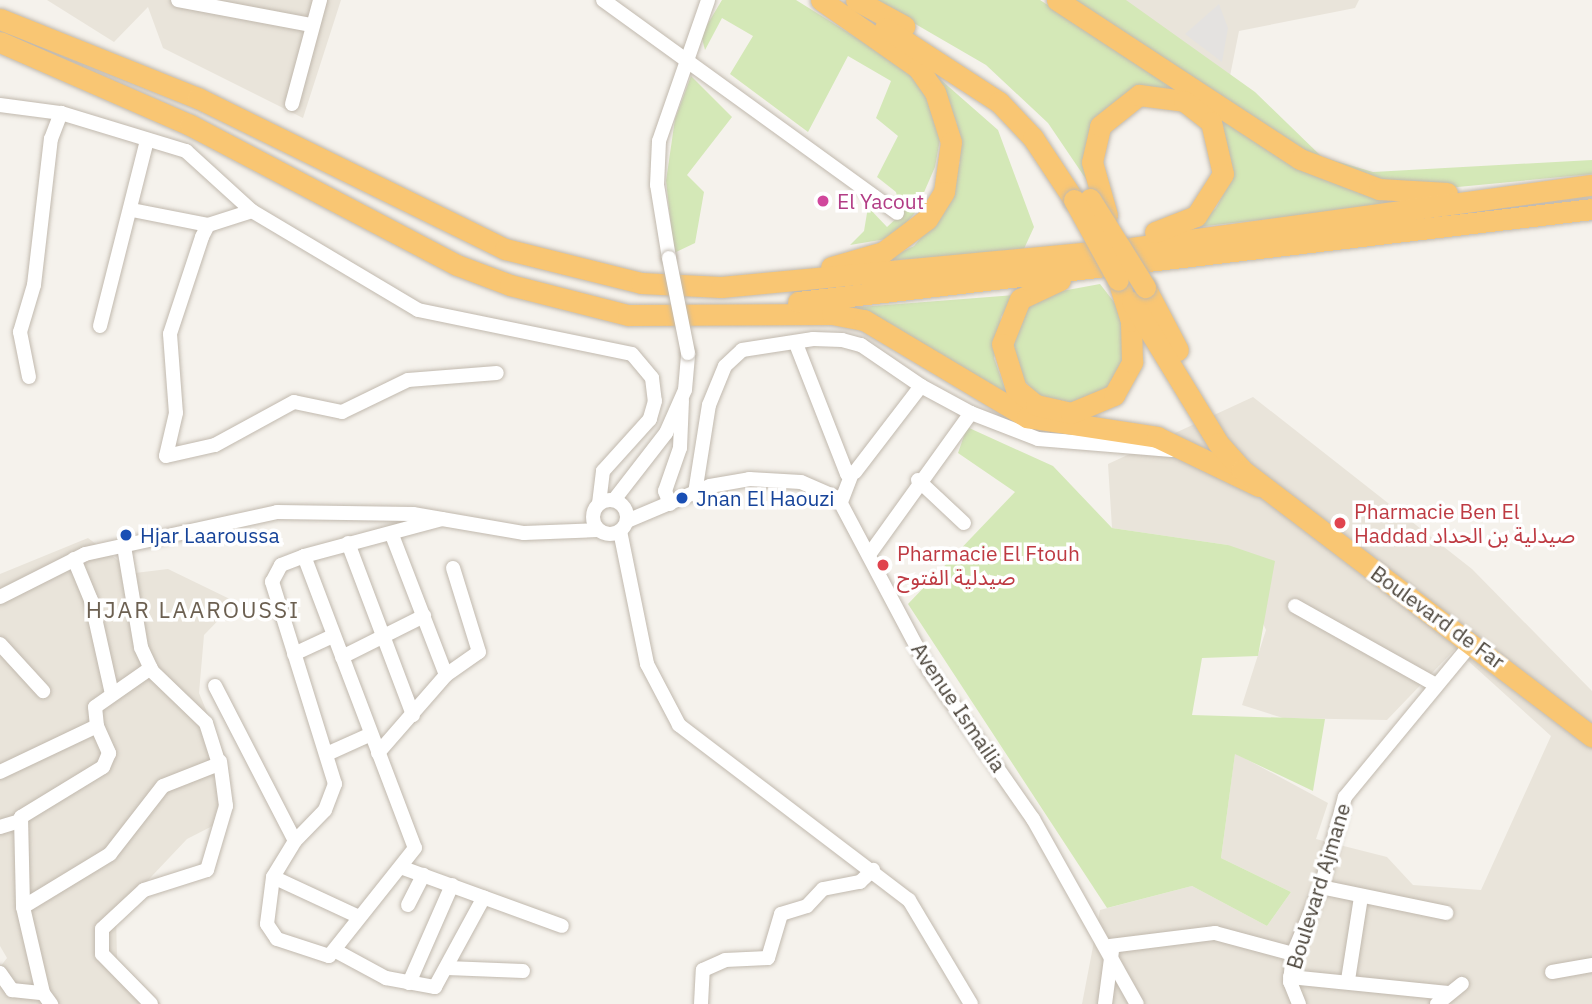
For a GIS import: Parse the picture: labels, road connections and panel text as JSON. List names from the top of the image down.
{
  "streets": {
    "highway": ["Boulevard de Far"],
    "street": ["Avenue Ismailia", "Boulevard Ajmane"]
  },
  "crossings": [
    ["Boulevard de Far", "Boulevard Ajmane"]
  ],
  "districts": ["HJAR LAAROUSSI"],
  "places": [
    "El Yacout",
    "Jnan El Haouzi",
    "Pharmacie Ben El Haddad صيدلية بن الحداد",
    "Hjar Laaroussa",
    "Pharmacie El Ftouh صيدلية الفتوح"
  ]
}
